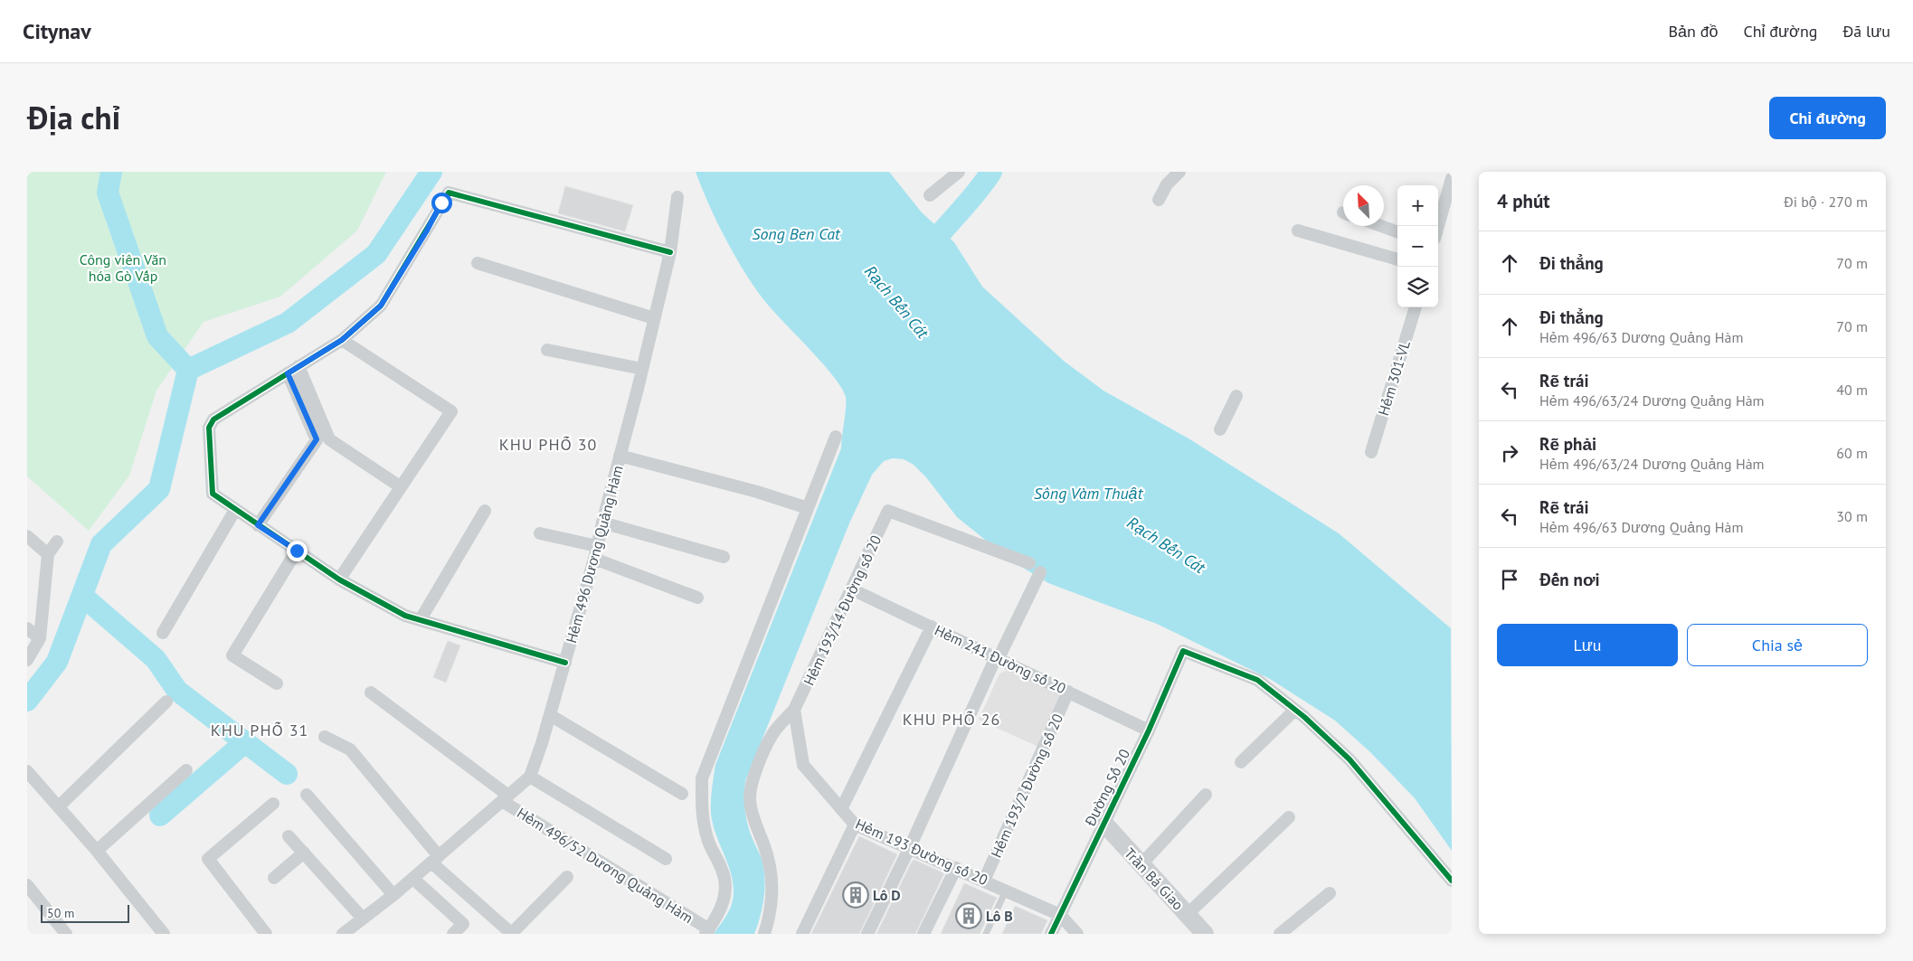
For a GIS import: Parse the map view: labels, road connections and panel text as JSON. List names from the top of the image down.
{
  "streets": {
    "street": [
      "Hẻm 301-VL",
      "Hẻm 496 Dương Quảng Hàm",
      "Hẻm 193/14 Đường số 20",
      "Hẻm 241 Đường số 20",
      "Hẻm 193/2 Đường số 20",
      "Đường Số 20",
      "Hẻm 193 Đường số 20",
      "Hẻm 496/52 Dương Quảng Hàm",
      "Trần Bá Giao"
    ]
  },
  "crossings": [
    ["Hẻm 193/14 Đường số 20", "Hẻm 241 Đường số 20"],
    ["Hẻm 193/14 Đường số 20", "Hẻm 193 Đường số 20"],
    ["Hẻm 241 Đường số 20", "Hẻm 193/2 Đường số 20"],
    ["Hẻm 241 Đường số 20", "Đường Số 20"],
    ["Hẻm 193/2 Đường số 20", "Hẻm 193 Đường số 20"],
    ["Đường Số 20", "Hẻm 193 Đường số 20"],
    ["Đường Số 20", "Trần Bá Giao"]
  ],
  "districts": ["KHU PHỐ 30", "KHU PHỐ 26", "KHU PHỐ 31"],
  "water": ["Song Ben Cat", "Rạch Bến Cát", "Sông Vàm Thuật"],
  "parks": ["Công viên Văn hóa Gò Vấp"],
  "places": {
    "building": ["Lô D", "Lô B"]
  },
  "scale_bar": "50 m",
  "north": "top left",
  "page": {
    "header": "Citynav",
    "nav": ["Bản đồ", "Chỉ đường", "Đã lưu"],
    "title": "Địa chỉ",
    "buttons": [
      "Chỉ đường",
      ["Lưu", "Chia sẻ"]
    ],
    "heading": ["4 phút", "Đi bộ · 270 m"],
    "map_buttons": ["+", "−"],
    "list": [
      ["Đi thẳng", "70 m"],
      ["Đi thẳng", "Hẻm 496/63 Dương Quảng Hàm", "70 m"],
      ["Rẽ trái", "Hẻm 496/63/24 Dương Quảng Hàm", "40 m"],
      ["Rẽ phải", "Hẻm 496/63/24 Dương Quảng Hàm", "60 m"],
      ["Rẽ trái", "Hẻm 496/63 Dương Quảng Hàm", "30 m"],
      "Đến nơi"
    ],
    "scale": "50 m"
  }
}
